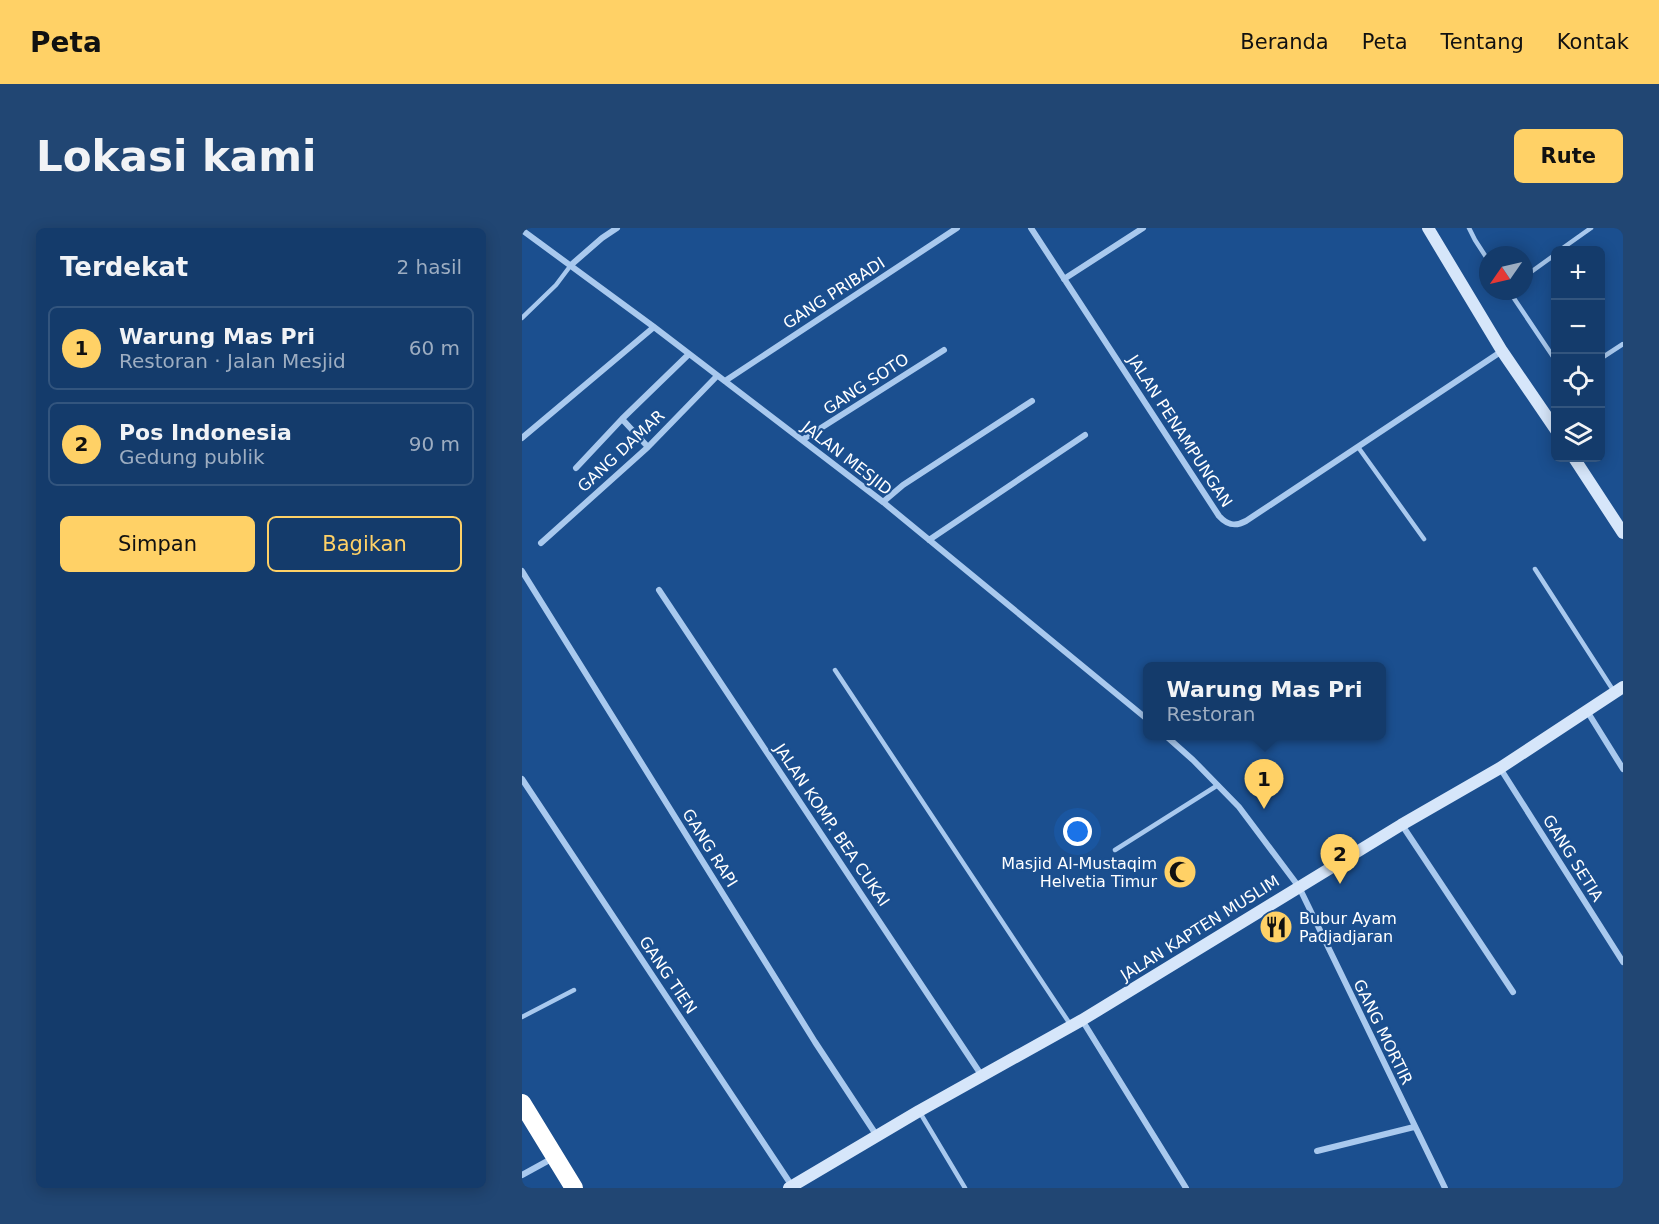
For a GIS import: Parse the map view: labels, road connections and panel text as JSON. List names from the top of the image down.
{
  "streets": {
    "street": [
      "GANG PRIBADI",
      "GANG SOTO",
      "JALAN PENAMPUNGAN",
      "GANG DAMAR",
      "JALAN MESJID",
      "JALAN KOMP. BEA CUKAI",
      "GANG RAPI",
      "GANG SETIA",
      "JALAN KAPTEN MUSLIM",
      "GANG TIEN",
      "GANG MORTIR"
    ]
  },
  "crossings": [
    ["GANG PRIBADI", "JALAN MESJID"],
    ["GANG SOTO", "JALAN MESJID"],
    ["GANG DAMAR", "JALAN MESJID"],
    ["JALAN KOMP. BEA CUKAI", "JALAN KAPTEN MUSLIM"],
    ["GANG RAPI", "JALAN KAPTEN MUSLIM"],
    ["GANG SETIA", "JALAN KAPTEN MUSLIM"],
    ["JALAN KAPTEN MUSLIM", "GANG TIEN"],
    ["JALAN KAPTEN MUSLIM", "GANG MORTIR"]
  ],
  "places": {
    "mosque": ["Masjid Al-Mustaqim Helvetia Timur"],
    "restaurant": ["Bubur Ayam Padjadjaran"]
  },
  "north": "bottom left",
  "page": {
    "header": "Peta",
    "nav": [
      "Beranda",
      "Peta",
      "Tentang",
      "Kontak"
    ],
    "buttons": [
      "Rute",
      ["Simpan", "Bagikan"]
    ],
    "title": "Lokasi kami",
    "heading": ["Terdekat", "2 hasil"],
    "map_buttons": ["+", "−"],
    "list": [
      {
        "mark": "1",
        "name": "Warung Mas Pri",
        "note": "Restoran · Jalan Mesjid",
        "value": "60 m"
      },
      {
        "mark": "2",
        "name": "Pos Indonesia",
        "note": "Gedung publik",
        "value": "90 m"
      }
    ],
    "popup": ["Warung Mas Pri", "Restoran"],
    "pins": ["1", "2"]
  }
}
